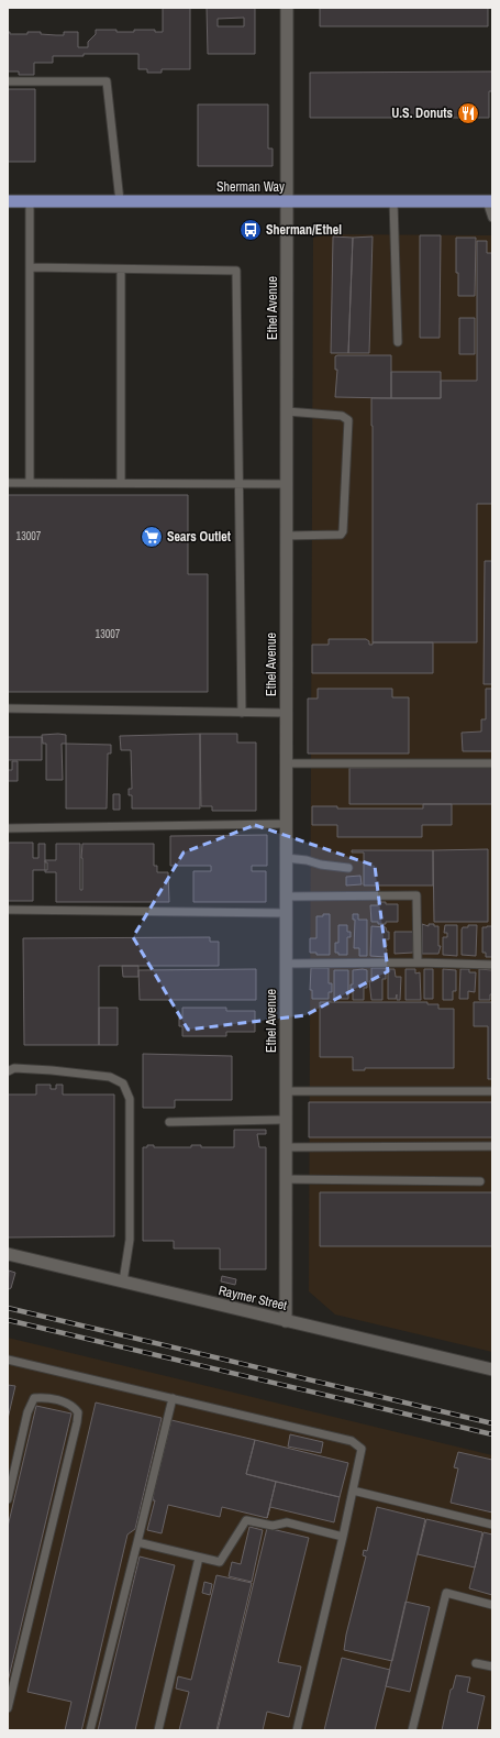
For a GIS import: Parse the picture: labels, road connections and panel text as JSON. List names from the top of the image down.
{
  "streets": {
    "main road": ["Sherman Way"],
    "street": ["Ethel Avenue", "Raymer Street"]
  },
  "crossings": [
    ["Sherman Way", "Ethel Avenue"],
    ["Ethel Avenue", "Raymer Street"]
  ],
  "places": {
    "restaurant": ["U.S. Donuts"],
    "bus stop": ["Sherman/Ethel"],
    "supermarket": ["Sears Outlet"]
  },
  "house_numbers": ["13007", "13007"]
}
